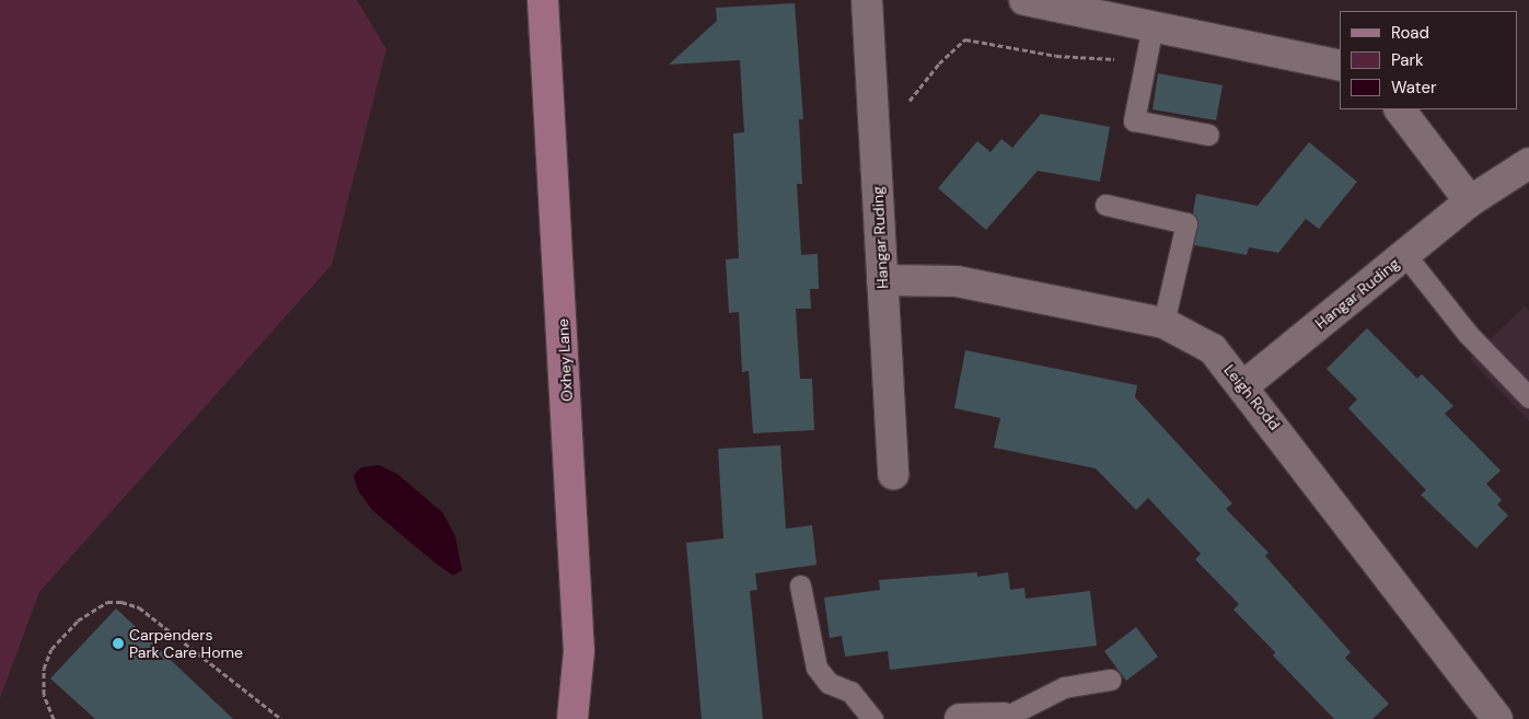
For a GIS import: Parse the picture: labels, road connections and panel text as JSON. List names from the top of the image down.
{
  "streets": {
    "main road": ["Oxhey Lane"],
    "street": ["Hangar Ruding", "Leigh Rodd"]
  },
  "crossings": [
    ["Hangar Ruding", "Leigh Rodd"]
  ],
  "places": ["Carpenders Park Care Home"],
  "legend": ["Road", "Park", "Water"]
}
